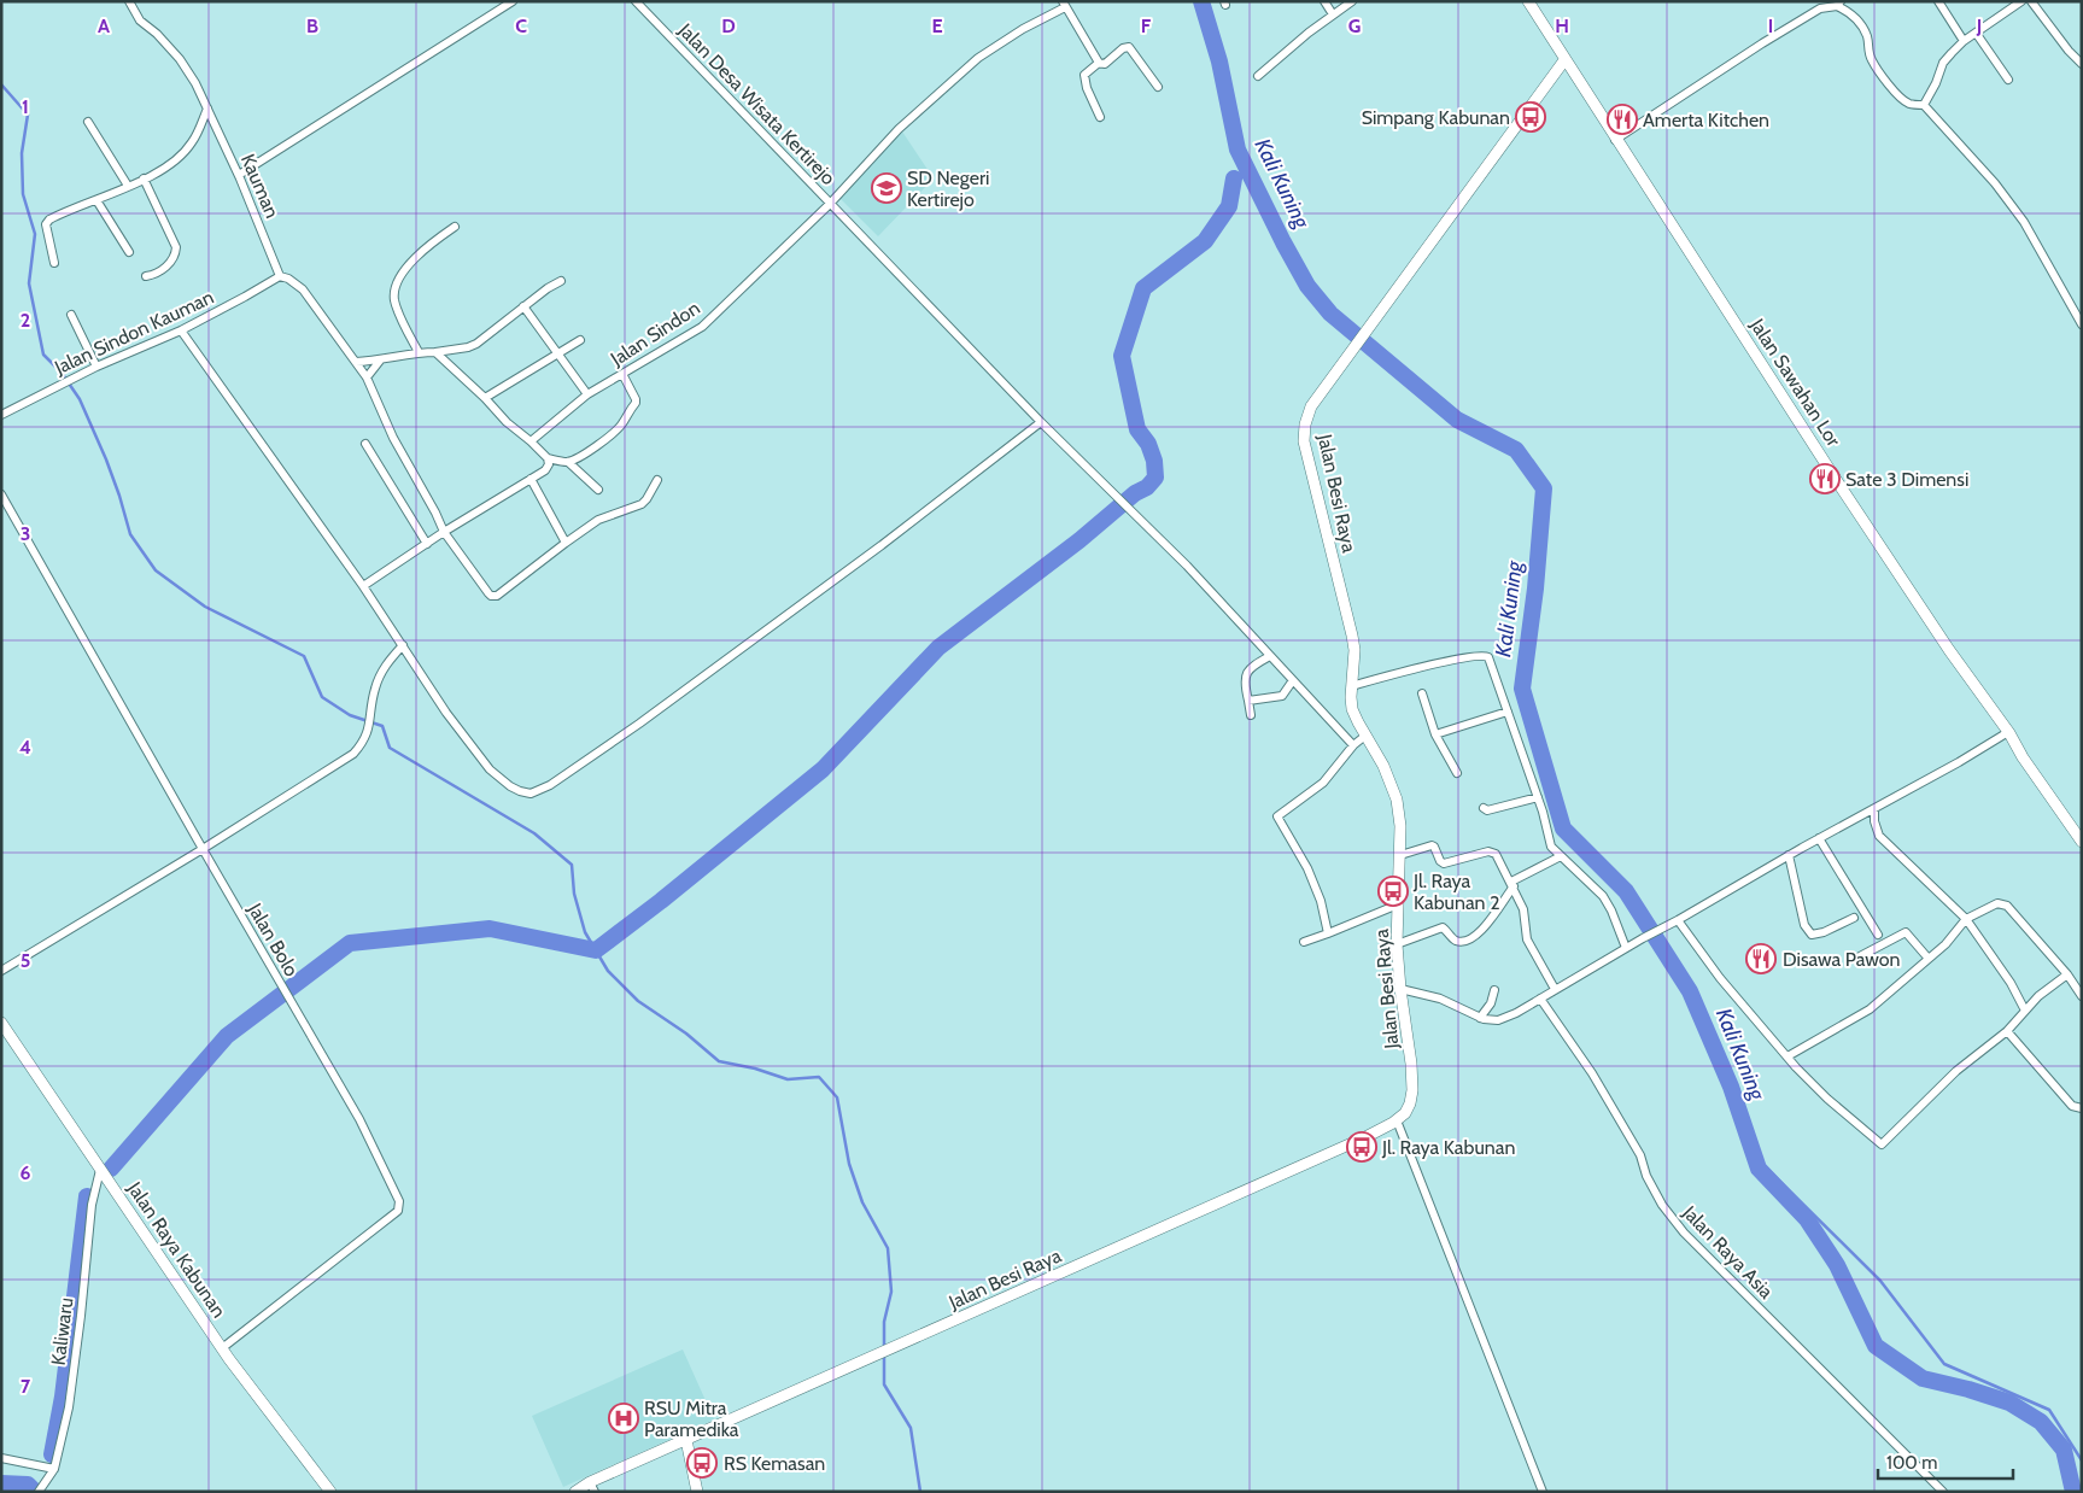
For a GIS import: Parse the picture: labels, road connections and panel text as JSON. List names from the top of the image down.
{
  "streets": {
    "street": [
      "Jalan Desa Wisata Kertirejo",
      "Kauman",
      "Jalan Sindon Kauman",
      "Jalan Sindon",
      "Jalan Sawahan Lor",
      "Jalan Besi Raya",
      "Jalan Bolo",
      "Jalan Raya Kabunan",
      "Jalan Raya Asia",
      "Kaliwaru"
    ]
  },
  "crossings": [
    ["Jalan Desa Wisata Kertirejo", "Jalan Sindon"],
    ["Kauman", "Jalan Sindon Kauman"],
    ["Jalan Sawahan Lor", "Jalan Besi Raya"],
    ["Jalan Bolo", "Jalan Raya Kabunan"],
    ["Jalan Raya Kabunan", "Kaliwaru"]
  ],
  "water": ["Kali Kuning"],
  "places": {
    "bus stop": [
      "Simpang Kabunan",
      "Jl. Raya Kabunan 2",
      "Jl. Raya Kabunan",
      "RS Kemasan"
    ],
    "restaurant": ["Amerta Kitchen", "Sate 3 Dimensi", "Disawa Pawon"],
    "school or university": ["SD Negeri Kertirejo"],
    "hospital": ["RSU Mitra Paramedika"]
  },
  "scale_bar": "100 m",
  "grid": {
    "columns": [
      "A",
      "B",
      "C",
      "D",
      "E",
      "F",
      "G",
      "H",
      "I",
      "J"
    ],
    "rows": [
      "1",
      "2",
      "3",
      "4",
      "5",
      "6",
      "7"
    ]
  }
}
